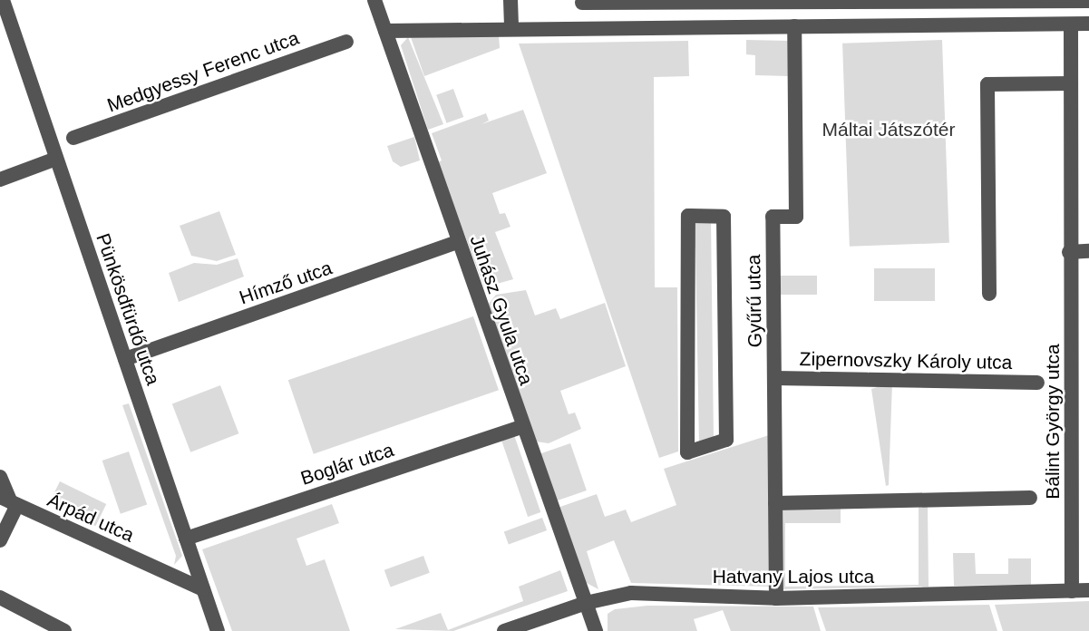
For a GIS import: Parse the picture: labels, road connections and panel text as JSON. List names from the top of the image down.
{
  "streets": {
    "street": [
      "Medgyessy Ferenc utca",
      "Hímző utca",
      "Gyűrű utca",
      "Pünkösdfürdő utca",
      "Juhász Gyula utca",
      "Zipernovszky Károly utca",
      "Bálint György utca",
      "Boglár utca",
      "Árpád utca",
      "Hatvany Lajos utca"
    ]
  },
  "crossings": [
    ["Hímző utca", "Pünkösdfürdő utca"],
    ["Hímző utca", "Juhász Gyula utca"],
    ["Gyűrű utca", "Zipernovszky Károly utca"],
    ["Gyűrű utca", "Hatvany Lajos utca"],
    ["Pünkösdfürdő utca", "Boglár utca"],
    ["Pünkösdfürdő utca", "Árpád utca"],
    ["Juhász Gyula utca", "Boglár utca"],
    ["Juhász Gyula utca", "Hatvany Lajos utca"],
    ["Bálint György utca", "Hatvany Lajos utca"]
  ],
  "parks": ["Máltai Játszótér"]
}
